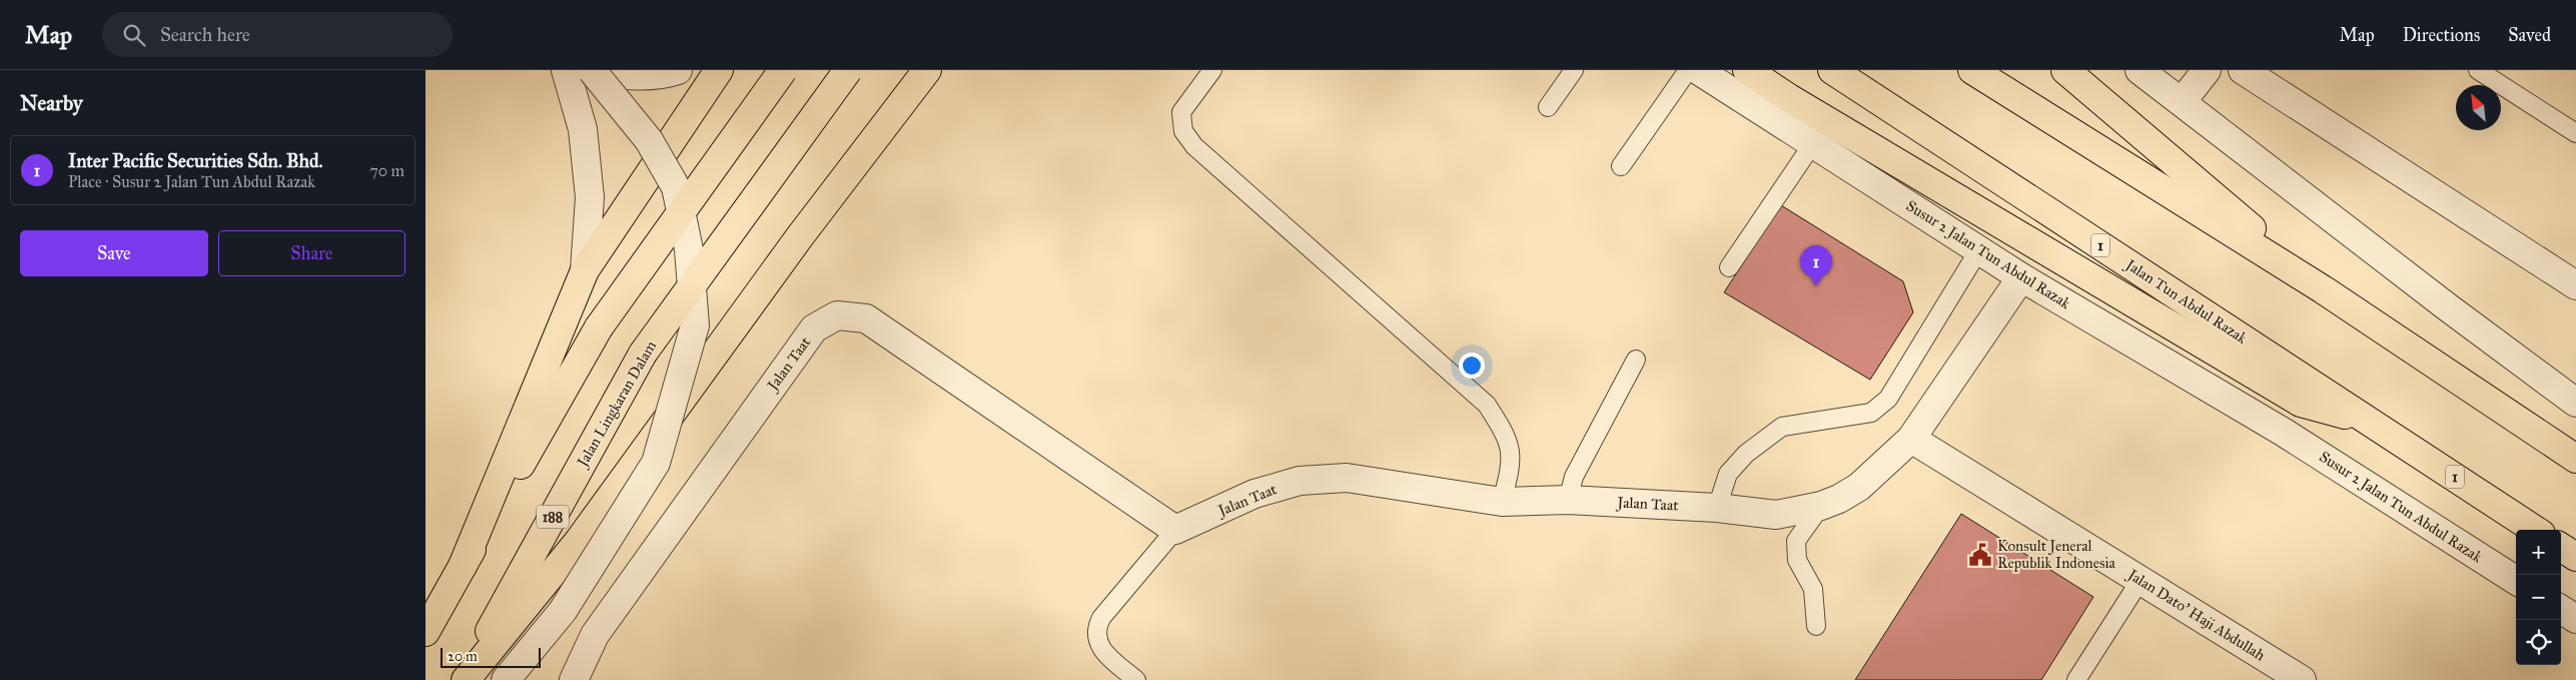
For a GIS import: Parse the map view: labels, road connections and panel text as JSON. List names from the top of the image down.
{
  "streets": {
    "highway": [
      "1",
      "Jalan Tun Abdul Razak",
      "Jalan Lingkaran Dalam",
      "188"
    ],
    "street": ["Susur 2 Jalan Tun Abdul Razak", "Jalan Taat", "Jalan Dato' Haji Abdullah"]
  },
  "crossings": [
    ["Susur 2 Jalan Tun Abdul Razak", "Jalan Taat"],
    ["Jalan Taat", "Jalan Dato' Haji Abdullah"]
  ],
  "places": {
    "public building": ["Konsult Jeneral Republik Indonesia"]
  },
  "scale_bar": "20 m",
  "north": "top left",
  "page": {
    "header": "Map",
    "search": "Search here",
    "nav": ["Map", "Directions", "Saved"],
    "heading": "Nearby",
    "list": [
      {
        "mark": "1",
        "name": "Inter Pacific Securities Sdn. Bhd.",
        "note": "Place · Susur 2 Jalan Tun Abdul Razak",
        "value": "70 m"
      }
    ],
    "buttons": ["Save", "Share"],
    "pins": "1",
    "map_buttons": ["+", "−"],
    "scale": "20 m"
  }
}
